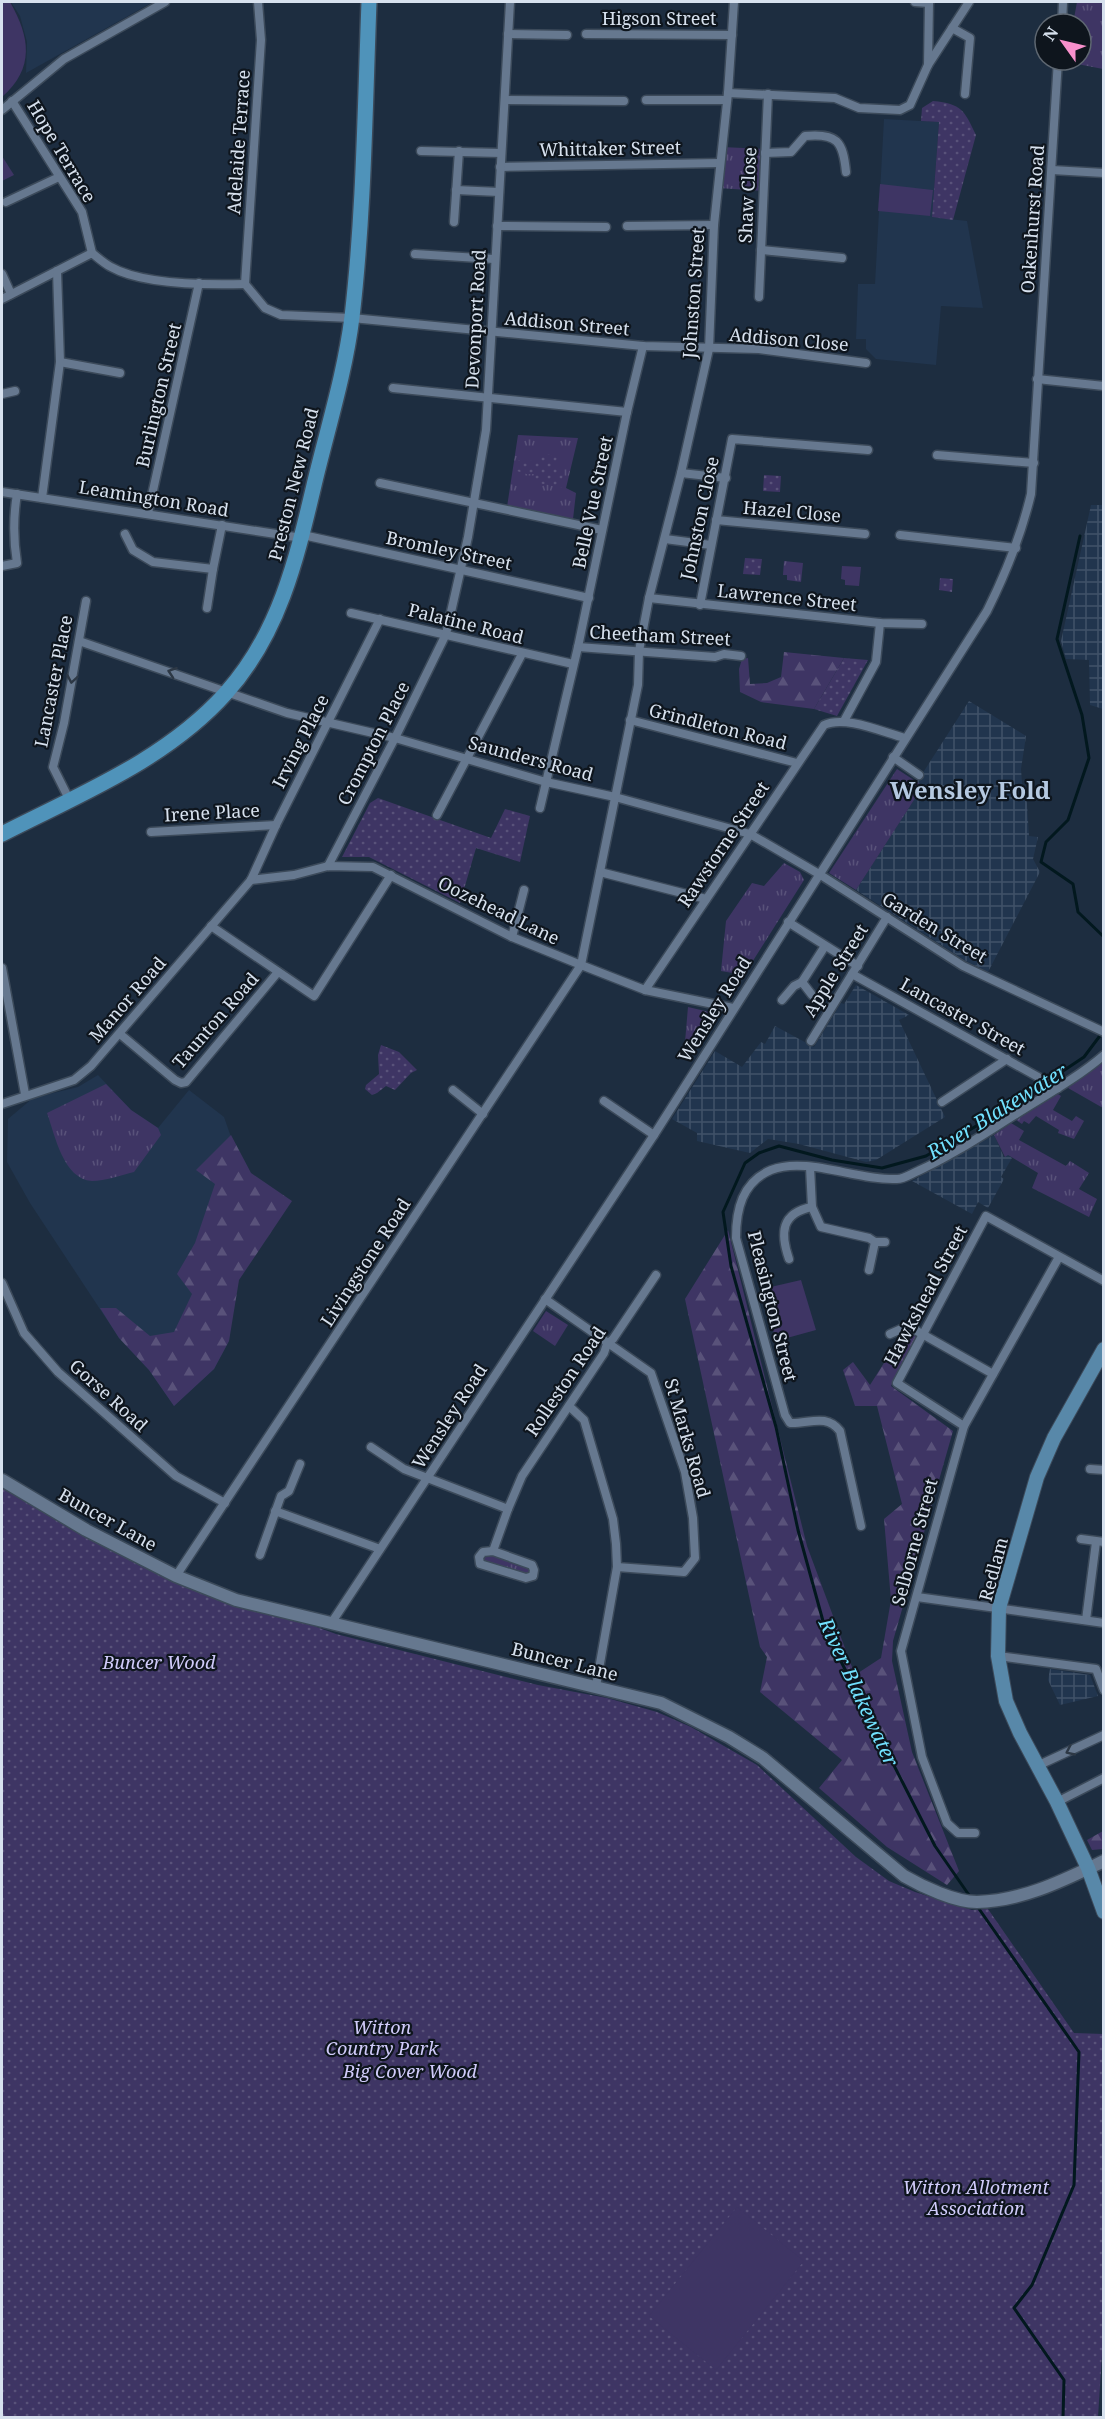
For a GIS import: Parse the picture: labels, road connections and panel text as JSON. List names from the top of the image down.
{
  "streets": {
    "highway": ["Preston New Road"],
    "main road": ["Buncer Lane", "Redlam"],
    "street": [
      "Higson Street",
      "Adelaide Terrace",
      "Whittaker Street",
      "Hope Terrace",
      "Shaw Close",
      "Oakenhurst Road",
      "Johnston Street",
      "Devonport Road",
      "Addison Street",
      "Addison Close",
      "Burlington Street",
      "Leamington Road",
      "Belle Vue Street",
      "Hazel Close",
      "Johnston Close",
      "Bromley Street",
      "Lawrence Street",
      "Palatine Road",
      "Cheetham Street",
      "Lancaster Place",
      "Grindleton Road",
      "Irving Place",
      "Crompton Place",
      "Saunders Road",
      "Irene Place",
      "Rawstorne Street",
      "Oozehead Lane",
      "Garden Street",
      "Apple Street",
      "Manor Road",
      "Wensley Road",
      "Lancaster Street",
      "Taunton Road",
      "Livingstone Road",
      "Hawkshead Street",
      "Pleasington Street",
      "Rolleston Road",
      "Gorse Road",
      "St Marks Road",
      "Selborne Street"
    ]
  },
  "crossings": [
    ["Higson Street", "Johnston Street"],
    ["Whittaker Street", "Johnston Street"],
    ["Whittaker Street", "Devonport Road"],
    ["Oakenhurst Road", "Wensley Road"],
    ["Johnston Street", "Addison Street"],
    ["Johnston Street", "Addison Close"],
    ["Johnston Street", "Lawrence Street"],
    ["Johnston Street", "Cheetham Street"],
    ["Johnston Street", "Grindleton Road"],
    ["Johnston Street", "Saunders Road"],
    ["Johnston Street", "Oozehead Lane"],
    ["Johnston Street", "Livingstone Road"],
    ["Devonport Road", "Addison Street"],
    ["Devonport Road", "Bromley Street"],
    ["Devonport Road", "Palatine Road"],
    ["Devonport Road", "Crompton Place"],
    ["Addison Street", "Addison Close"],
    ["Addison Street", "Preston New Road"],
    ["Addison Street", "Belle Vue Street"],
    ["Burlington Street", "Leamington Road"],
    ["Preston New Road", "Leamington Road"],
    ["Preston New Road", "Bromley Street"],
    ["Preston New Road", "Lancaster Place"],
    ["Preston New Road", "Saunders Road"],
    ["Leamington Road", "Bromley Street"],
    ["Belle Vue Street", "Bromley Street"],
    ["Belle Vue Street", "Palatine Road"],
    ["Belle Vue Street", "Cheetham Street"],
    ["Belle Vue Street", "Saunders Road"],
    ["Hazel Close", "Johnston Close"],
    ["Johnston Close", "Lawrence Street"],
    ["Palatine Road", "Irving Place"],
    ["Palatine Road", "Crompton Place"],
    ["Lancaster Place", "Saunders Road"],
    ["Grindleton Road", "Rawstorne Street"],
    ["Irving Place", "Saunders Road"],
    ["Irving Place", "Irene Place"],
    ["Irving Place", "Oozehead Lane"],
    ["Irving Place", "Manor Road"],
    ["Crompton Place", "Saunders Road"],
    ["Crompton Place", "Oozehead Lane"],
    ["Saunders Road", "Rawstorne Street"],
    ["Saunders Road", "Garden Street"],
    ["Saunders Road", "Wensley Road"],
    ["Rawstorne Street", "Oozehead Lane"],
    ["Oozehead Lane", "Manor Road"],
    ["Oozehead Lane", "Wensley Road"],
    ["Oozehead Lane", "Livingstone Road"],
    ["Garden Street", "Apple Street"],
    ["Garden Street", "Wensley Road"],
    ["Apple Street", "Lancaster Street"],
    ["Manor Road", "Taunton Road"],
    ["Wensley Road", "St Marks Road"],
    ["Wensley Road", "Buncer Lane"],
    ["Lancaster Street", "Pleasington Street"],
    ["Livingstone Road", "Gorse Road"],
    ["Livingstone Road", "Buncer Lane"],
    ["Hawkshead Street", "Selborne Street"],
    ["Rolleston Road", "St Marks Road"],
    ["Buncer Lane", "Redlam"]
  ],
  "one_way": ["Lancaster Place"],
  "districts": ["Wensley Fold"],
  "water": ["River Blakewater"],
  "parks": [
    "Buncer Wood",
    "Witton Country Park",
    "Big Cover Wood",
    "Witton Allotment Association"
  ],
  "north": "top left"
}
